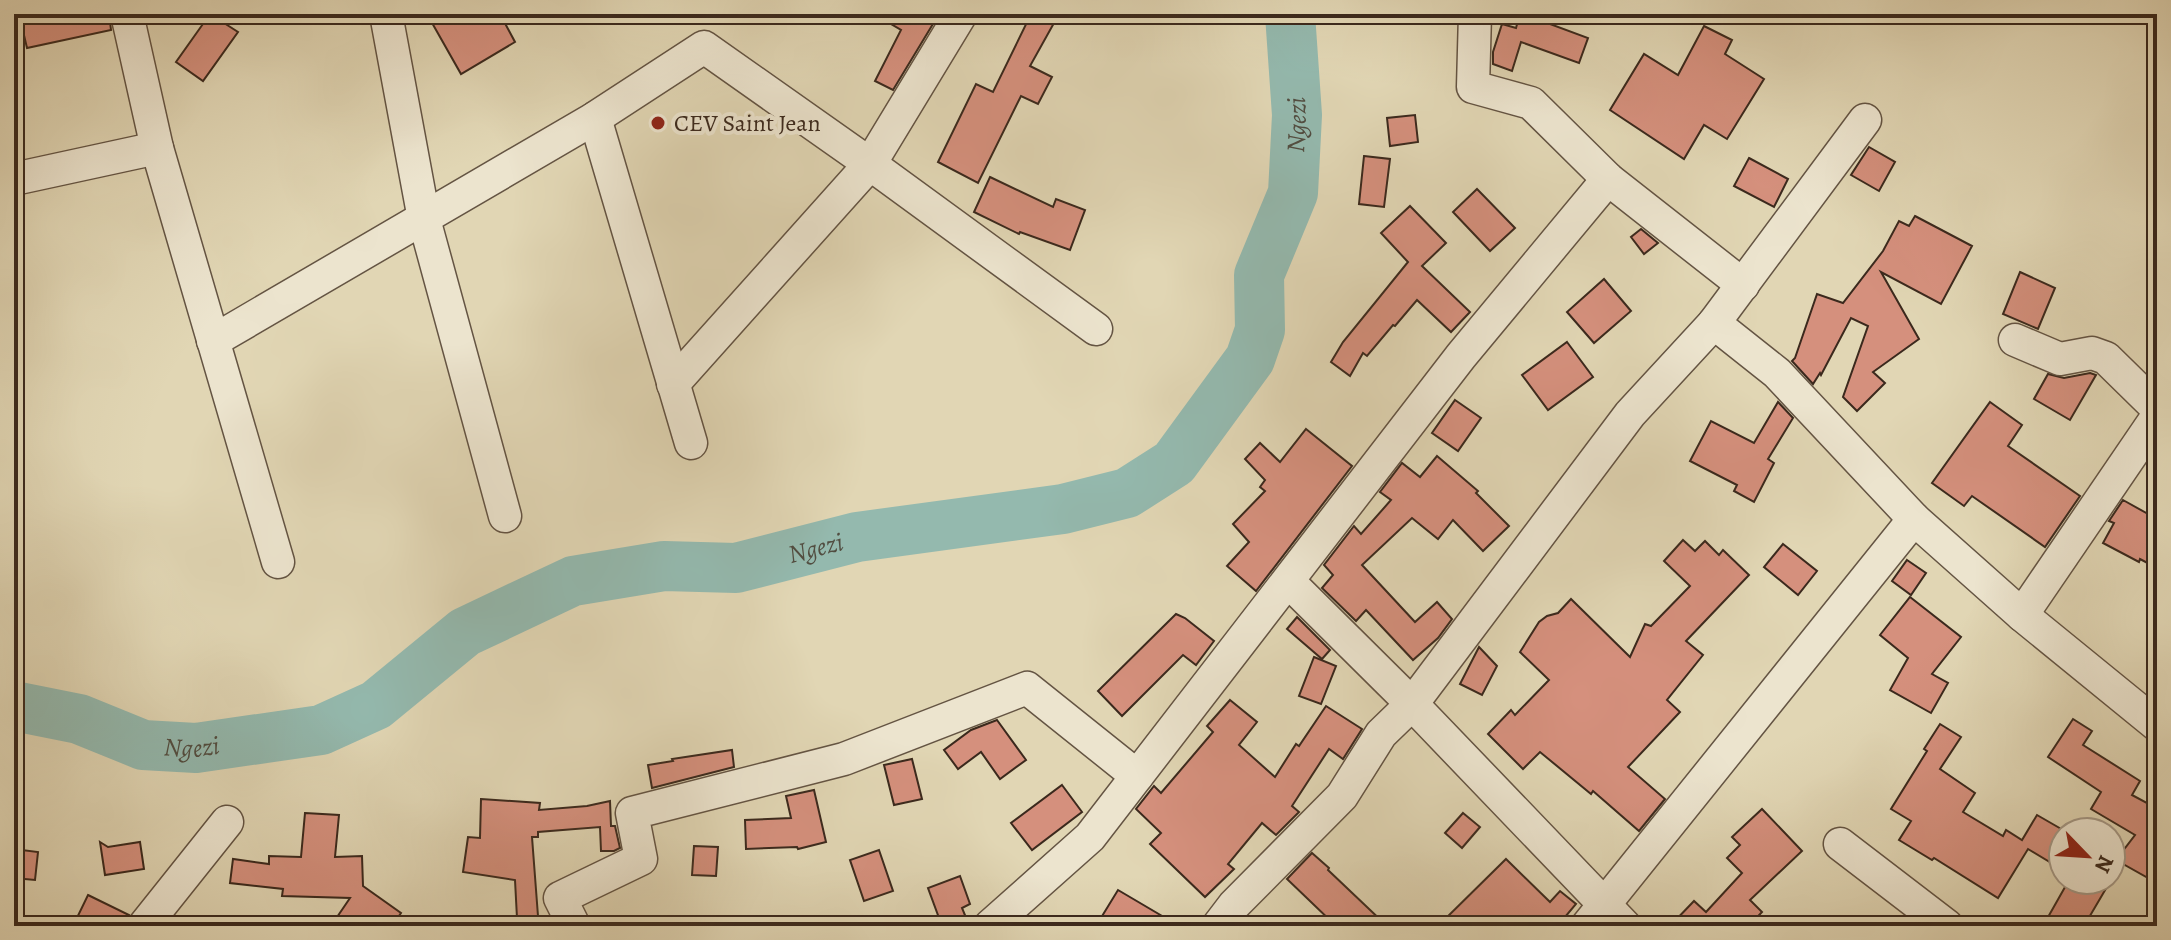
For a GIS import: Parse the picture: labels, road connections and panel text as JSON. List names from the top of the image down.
{
  "water": ["Ngezi"],
  "places": ["CEV Saint Jean"],
  "north": "bottom right"
}
